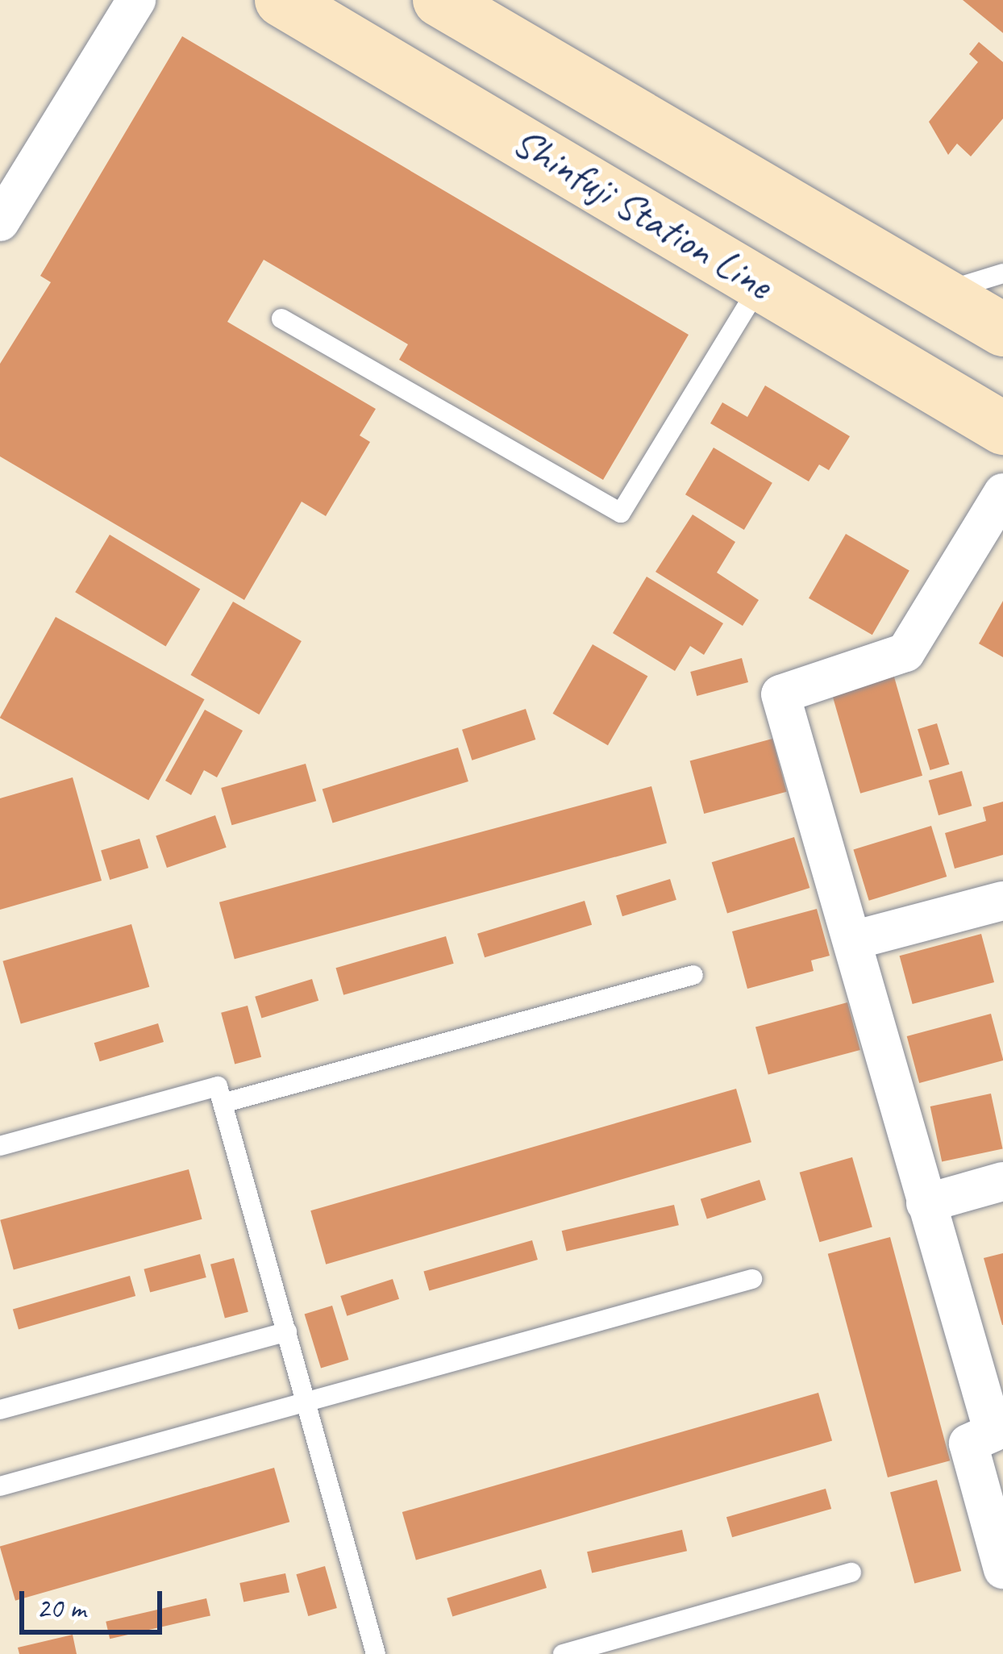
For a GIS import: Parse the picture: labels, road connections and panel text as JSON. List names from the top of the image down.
{
  "streets": {
    "main road": ["Shinfuji Station Line"]
  },
  "scale_bar": "20 m"
}
